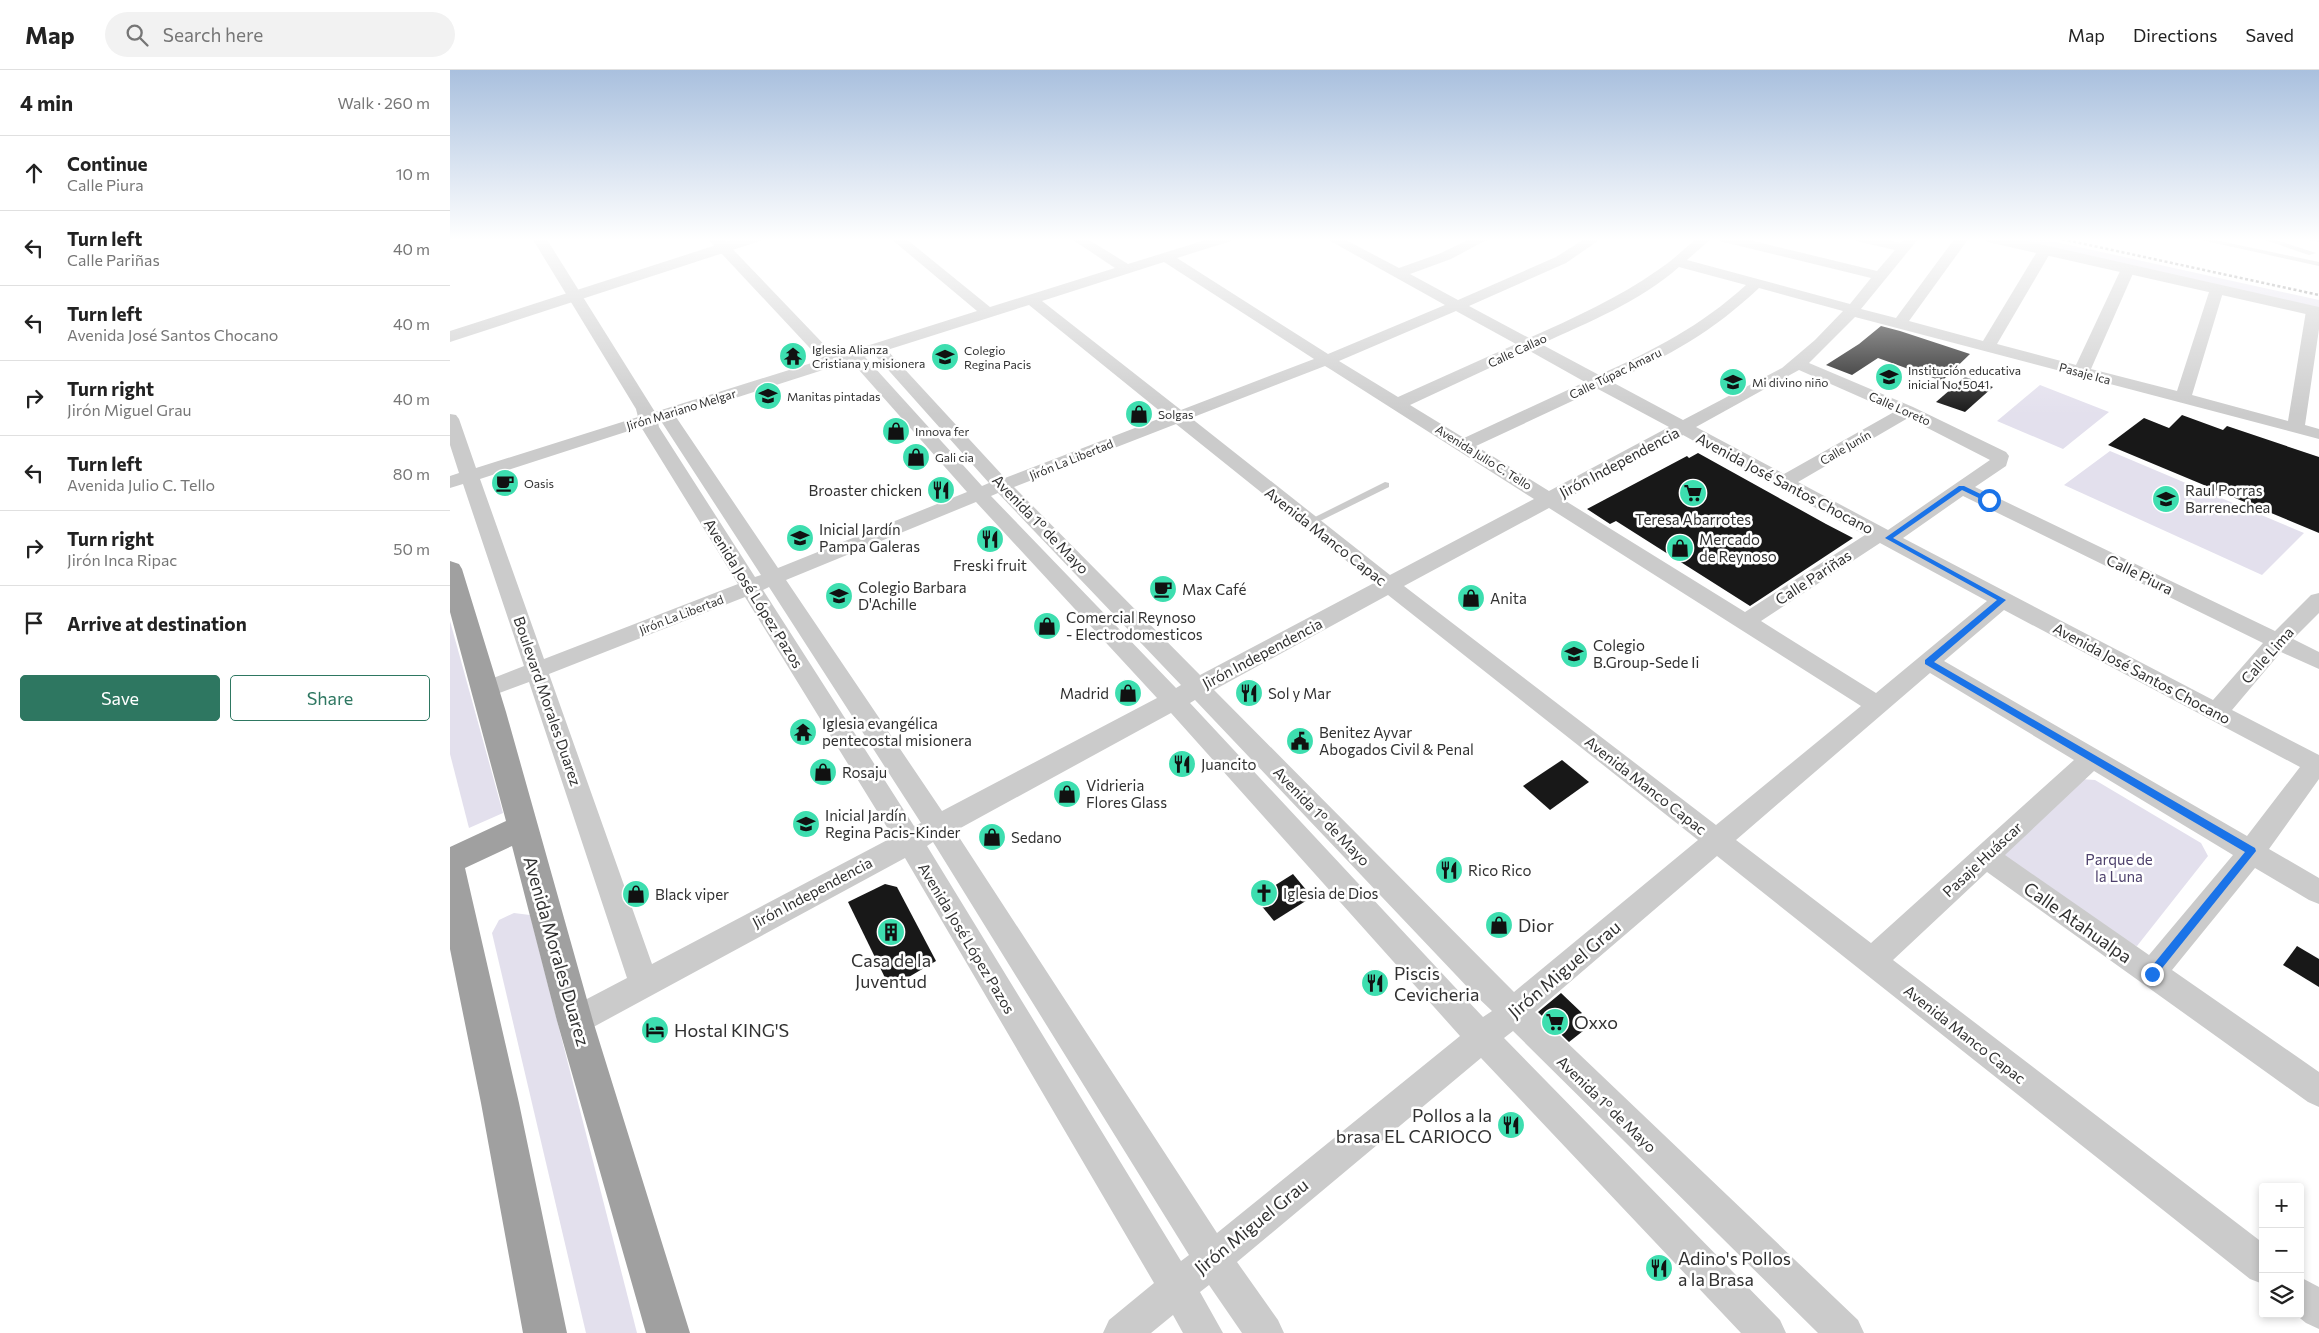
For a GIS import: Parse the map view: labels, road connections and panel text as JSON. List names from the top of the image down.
{
  "streets": {
    "highway": ["Avenida Morales Duarez"],
    "street": [
      "Calle Callao",
      "Calle Túpac Amaru",
      "Pasaje Ica",
      "Calle Loreto",
      "Jirón Mariano Melgar",
      "Calle Junín",
      "Avenida Julio C. Tello",
      "Jirón La Libertad",
      "Jirón Independencia",
      "Avenida José Santos Chocano",
      "Avenida 1º de Mayo",
      "Avenida Manco Capac",
      "Calle Piura",
      "Calle Pariñas",
      "Avenida José López Pazos",
      "Calle Lima",
      "Boulevard Morales Duarez",
      "Pasaje Huáscar",
      "Calle Atahualpa",
      "Jirón Miguel Grau"
    ]
  },
  "crossings": [
    ["Calle Callao", "Avenida Julio C. Tello"],
    ["Calle Callao", "Avenida José Santos Chocano"],
    ["Calle Túpac Amaru", "Avenida Julio C. Tello"],
    ["Calle Túpac Amaru", "Avenida José Santos Chocano"],
    ["Pasaje Ica", "Jirón Independencia"],
    ["Calle Loreto", "Calle Junín"],
    ["Calle Loreto", "Jirón Independencia"],
    ["Calle Loreto", "Calle Pariñas"],
    ["Jirón Mariano Melgar", "Avenida 1º de Mayo"],
    ["Jirón Mariano Melgar", "Avenida Manco Capac"],
    ["Jirón Mariano Melgar", "Avenida José López Pazos"],
    ["Jirón Mariano Melgar", "Boulevard Morales Duarez"],
    ["Calle Junín", "Avenida José Santos Chocano"],
    ["Avenida Julio C. Tello", "Jirón La Libertad"],
    ["Avenida Julio C. Tello", "Jirón Independencia"],
    ["Avenida Julio C. Tello", "Calle Pariñas"],
    ["Avenida Julio C. Tello", "Jirón Miguel Grau"],
    ["Jirón La Libertad", "Avenida José Santos Chocano"],
    ["Jirón La Libertad", "Avenida 1º de Mayo"],
    ["Jirón La Libertad", "Avenida Manco Capac"],
    ["Jirón La Libertad", "Avenida José López Pazos"],
    ["Jirón La Libertad", "Boulevard Morales Duarez"],
    ["Jirón La Libertad", "Avenida Morales Duarez"],
    ["Jirón Independencia", "Avenida José Santos Chocano"],
    ["Jirón Independencia", "Avenida 1º de Mayo"],
    ["Jirón Independencia", "Avenida Manco Capac"],
    ["Jirón Independencia", "Avenida José López Pazos"],
    ["Jirón Independencia", "Boulevard Morales Duarez"],
    ["Jirón Independencia", "Avenida Morales Duarez"],
    ["Avenida José Santos Chocano", "Calle Pariñas"],
    ["Avenida José Santos Chocano", "Calle Lima"],
    ["Avenida José Santos Chocano", "Jirón Miguel Grau"],
    ["Avenida 1º de Mayo", "Jirón Miguel Grau"],
    ["Avenida Manco Capac", "Pasaje Huáscar"],
    ["Avenida Manco Capac", "Jirón Miguel Grau"],
    ["Calle Piura", "Calle Pariñas"],
    ["Calle Piura", "Calle Lima"],
    ["Avenida José López Pazos", "Jirón Miguel Grau"],
    ["Pasaje Huáscar", "Calle Atahualpa"]
  ],
  "parks": ["Parque de la Luna"],
  "places": {
    "temple": ["Iglesia Alianza Cristiana y misionera", "Iglesia evangélica pentecostal misionera"],
    "school or university": [
      "Colegio Regina Pacis",
      "Institución educativa inicial No. 5041",
      "Mi divino niño",
      "Manitas pintadas",
      "Raul Porras Barrenechea",
      "Inicial Jardín Pampa Galeras",
      "Colegio Barbara D'Achille",
      "Colegio B.Group-Sede Ii",
      "Inicial Jardín Regina Pacis-Kinder"
    ],
    "shop": [
      "Solgas",
      "Innova fer",
      "Gali cia",
      "Mercado de Reynoso",
      "Anita",
      "Comercial Reynoso - Electrodomesticos",
      "Madrid",
      "Rosaju",
      "Vidrieria Flores Glass",
      "Sedano",
      "Black viper",
      "Dior"
    ],
    "cafe": ["Oasis", "Max Café"],
    "restaurant": [
      "Broaster chicken",
      "Freski fruit",
      "Sol y Mar",
      "Juancito",
      "Rico Rico",
      "Piscis Cevicheria",
      "Pollos a la brasa EL CARIOCO",
      "Adino's Pollos a la Brasa"
    ],
    "supermarket": ["Teresa Abarrotes", "Oxxo"],
    "public building": ["Benitez Ayvar Abogados Civil & Penal"],
    "church": ["Iglesia de Dios"],
    "building": ["Casa de la Juventud"],
    "hotel": ["Hostal KING'S"]
  },
  "page": {
    "header": "Map",
    "search": "Search here",
    "nav": ["Map", "Directions", "Saved"],
    "heading": ["4 min", "Walk · 260 m"],
    "list": [
      ["Continue", "Calle Piura", "10 m"],
      ["Turn left", "Calle Pariñas", "40 m"],
      ["Turn left", "Avenida José Santos Chocano", "40 m"],
      ["Turn right", "Jirón Miguel Grau", "40 m"],
      ["Turn left", "Avenida Julio C. Tello", "80 m"],
      ["Turn right", "Jirón Inca Ripac", "50 m"],
      "Arrive at destination"
    ],
    "buttons": ["Save", "Share"],
    "map_buttons": ["+", "−"]
  }
}
